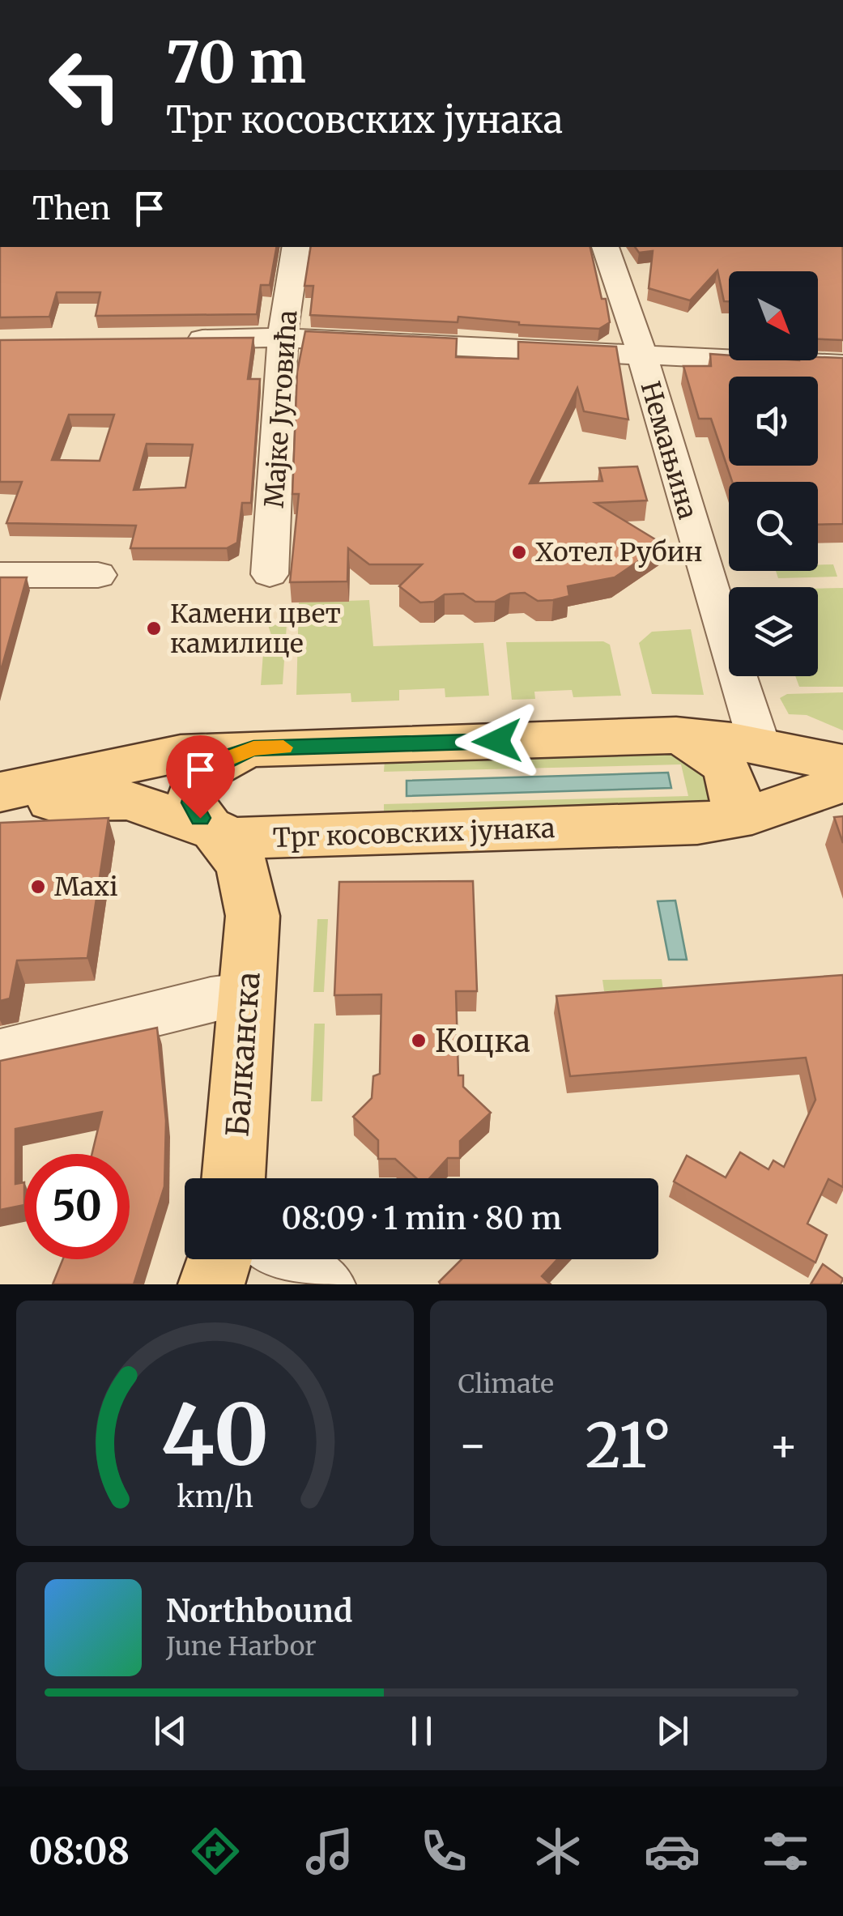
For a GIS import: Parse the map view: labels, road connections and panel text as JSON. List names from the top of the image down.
{
  "streets": {
    "main road": ["Трг косовских јунака", "Балканска"],
    "street": ["Мајке Југовића", "Немањина"]
  },
  "crossings": [
    ["Трг косовских јунака", "Балканска"]
  ],
  "places": [
    "Хотел Рубин",
    "Камени цвет камилице",
    "Maxi",
    "Коцка"
  ],
  "north": "bottom right",
  "page": {
    "turn": ["70 m", "Трг косовских јунака"],
    "then": "Then",
    "limit": "50",
    "trip": "08:09 · 1 min · 80 m",
    "tile": "Climate",
    "heat": ["−", "21°", "+"],
    "song": ["Northbound", "June Harbor"],
    "tabs": "08:08",
    "gauge": ["40", "km/h"]
  }
}
